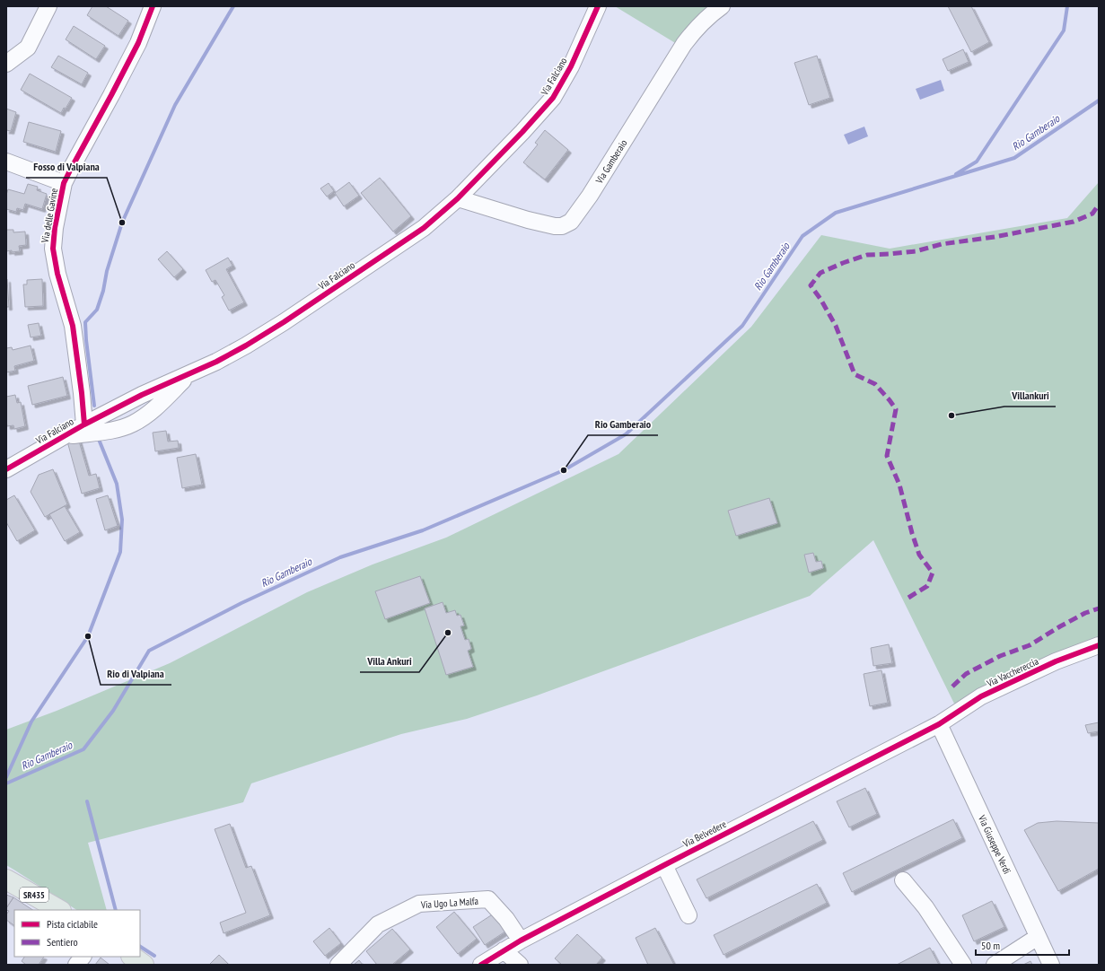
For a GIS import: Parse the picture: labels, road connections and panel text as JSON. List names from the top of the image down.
{
  "streets": {
    "main road": ["SR435"],
    "street": [
      "Via Falciano",
      "Via Gamberaio",
      "Via delle Gavine",
      "Via Vacchereccia",
      "Via Belvedere",
      "Via Giuseppe Verdi",
      "Via Ugo La Malfa"
    ]
  },
  "crossings": [
    ["Via Falciano", "Via Gamberaio"],
    ["Via Falciano", "Via delle Gavine"],
    ["Via Vacchereccia", "Via Belvedere"],
    ["Via Vacchereccia", "Via Giuseppe Verdi"],
    ["Via Belvedere", "Via Giuseppe Verdi"],
    ["Via Belvedere", "Via Ugo La Malfa"]
  ],
  "water": ["Rio Gamberaio"],
  "places": [
    "Fosso di Valpiana",
    "Villankuri",
    "Rio Gamberaio",
    "Villa Ankuri",
    "Rio di Valpiana"
  ],
  "legend": ["Pista ciclabile", "Sentiero"],
  "scale_bar": "50 m"
}
